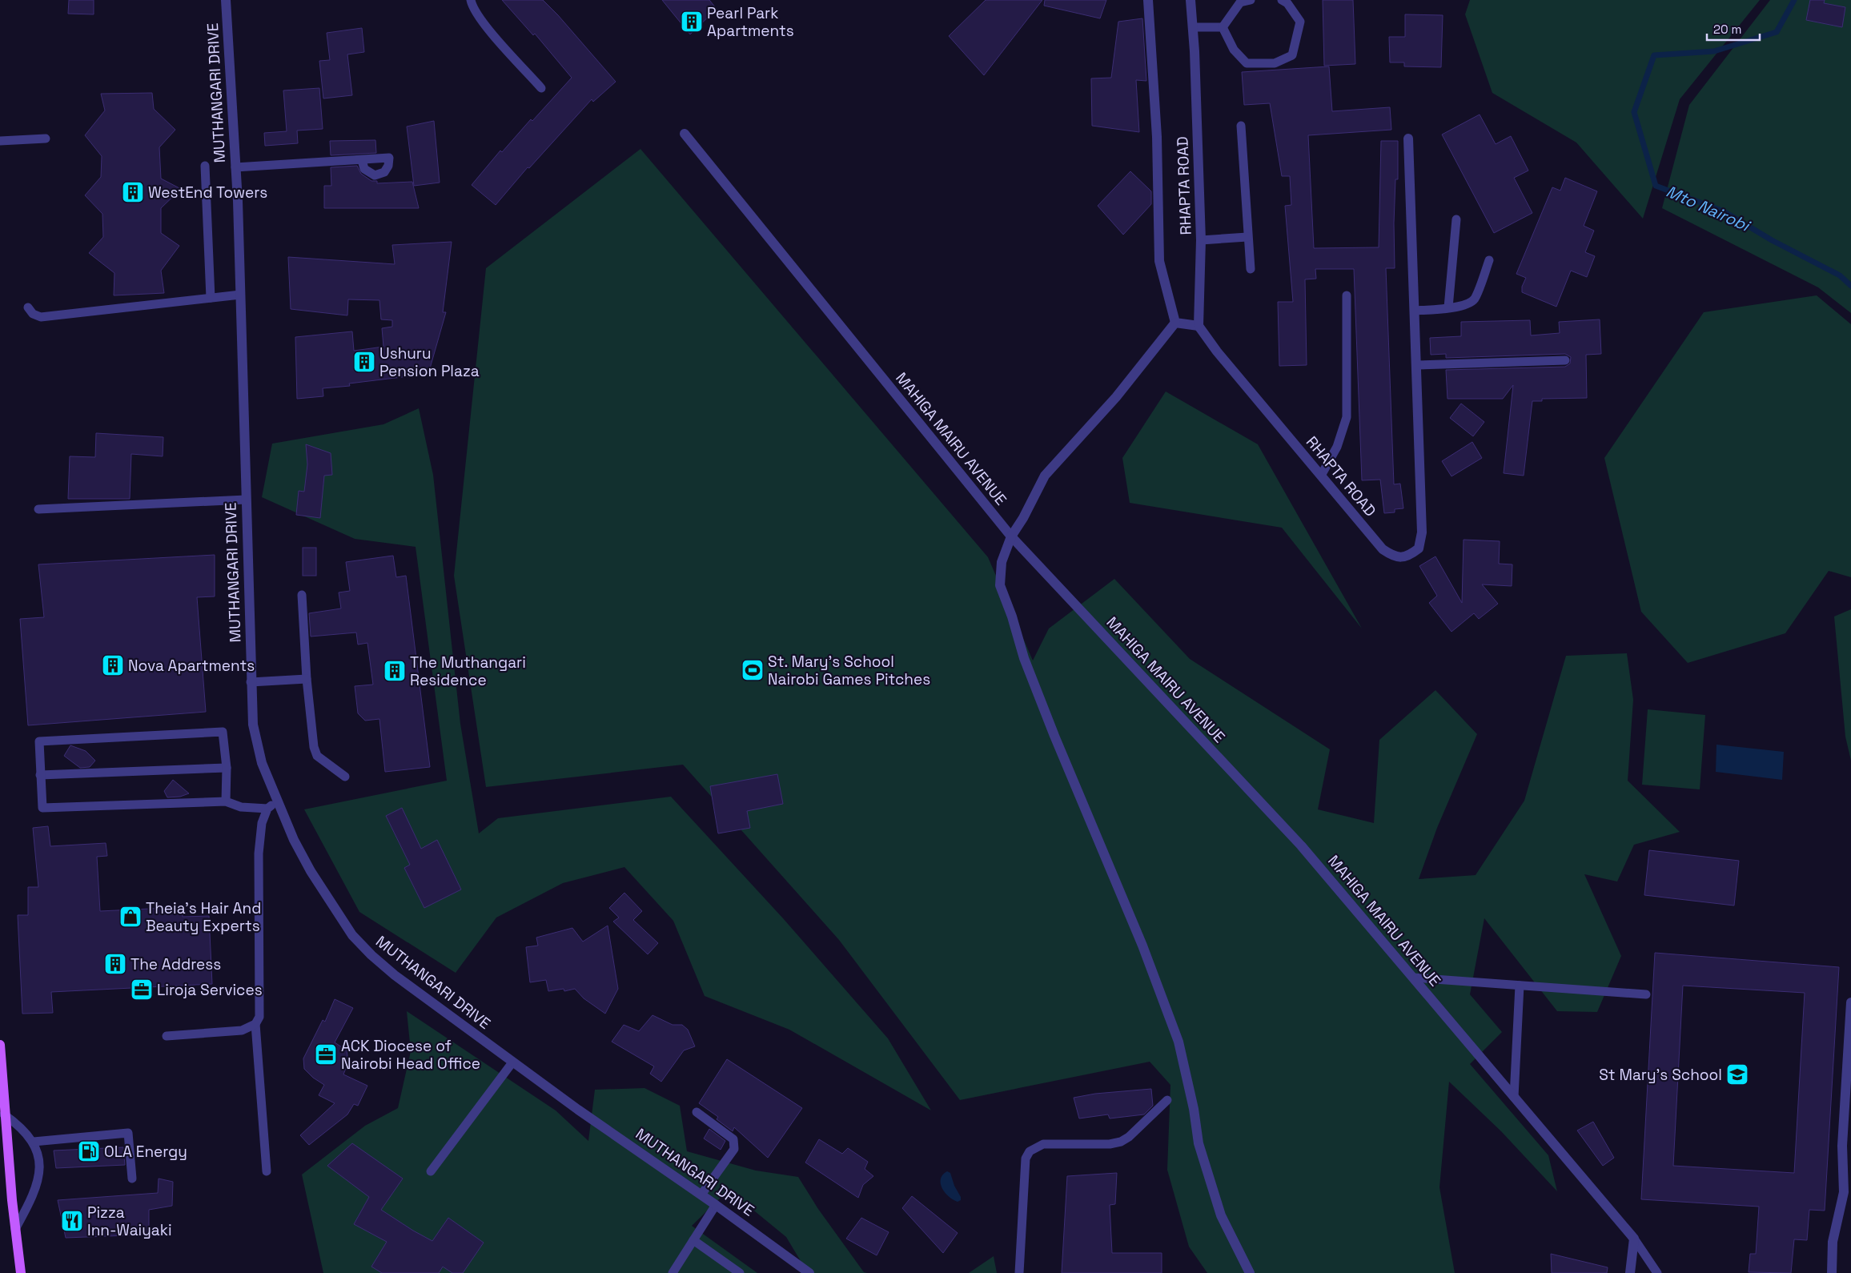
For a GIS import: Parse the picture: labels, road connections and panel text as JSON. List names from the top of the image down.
{
  "streets": {
    "street": ["MUTHANGARI DRIVE", "RHAPTA ROAD", "MAHIGA MAIRU AVENUE"]
  },
  "water": ["Mto Nairobi"],
  "places": {
    "building": [
      "Pearl Park Apartments",
      "WestEnd Towers",
      "Ushuru Pension Plaza",
      "Nova Apartments",
      "The Muthangari Residence",
      "The Address"
    ],
    "sports": ["St. Mary's School Nairobi Games Pitches"],
    "shop": ["Theia's Hair And Beauty Experts"],
    "office": ["Liroja Services", "ACK Diocese of Nairobi Head Office"],
    "school or university": ["St Mary's School"],
    "fuel station": ["OLA Energy"],
    "restaurant": ["Pizza Inn-Waiyaki"]
  },
  "scale_bar": "20 m"
}
